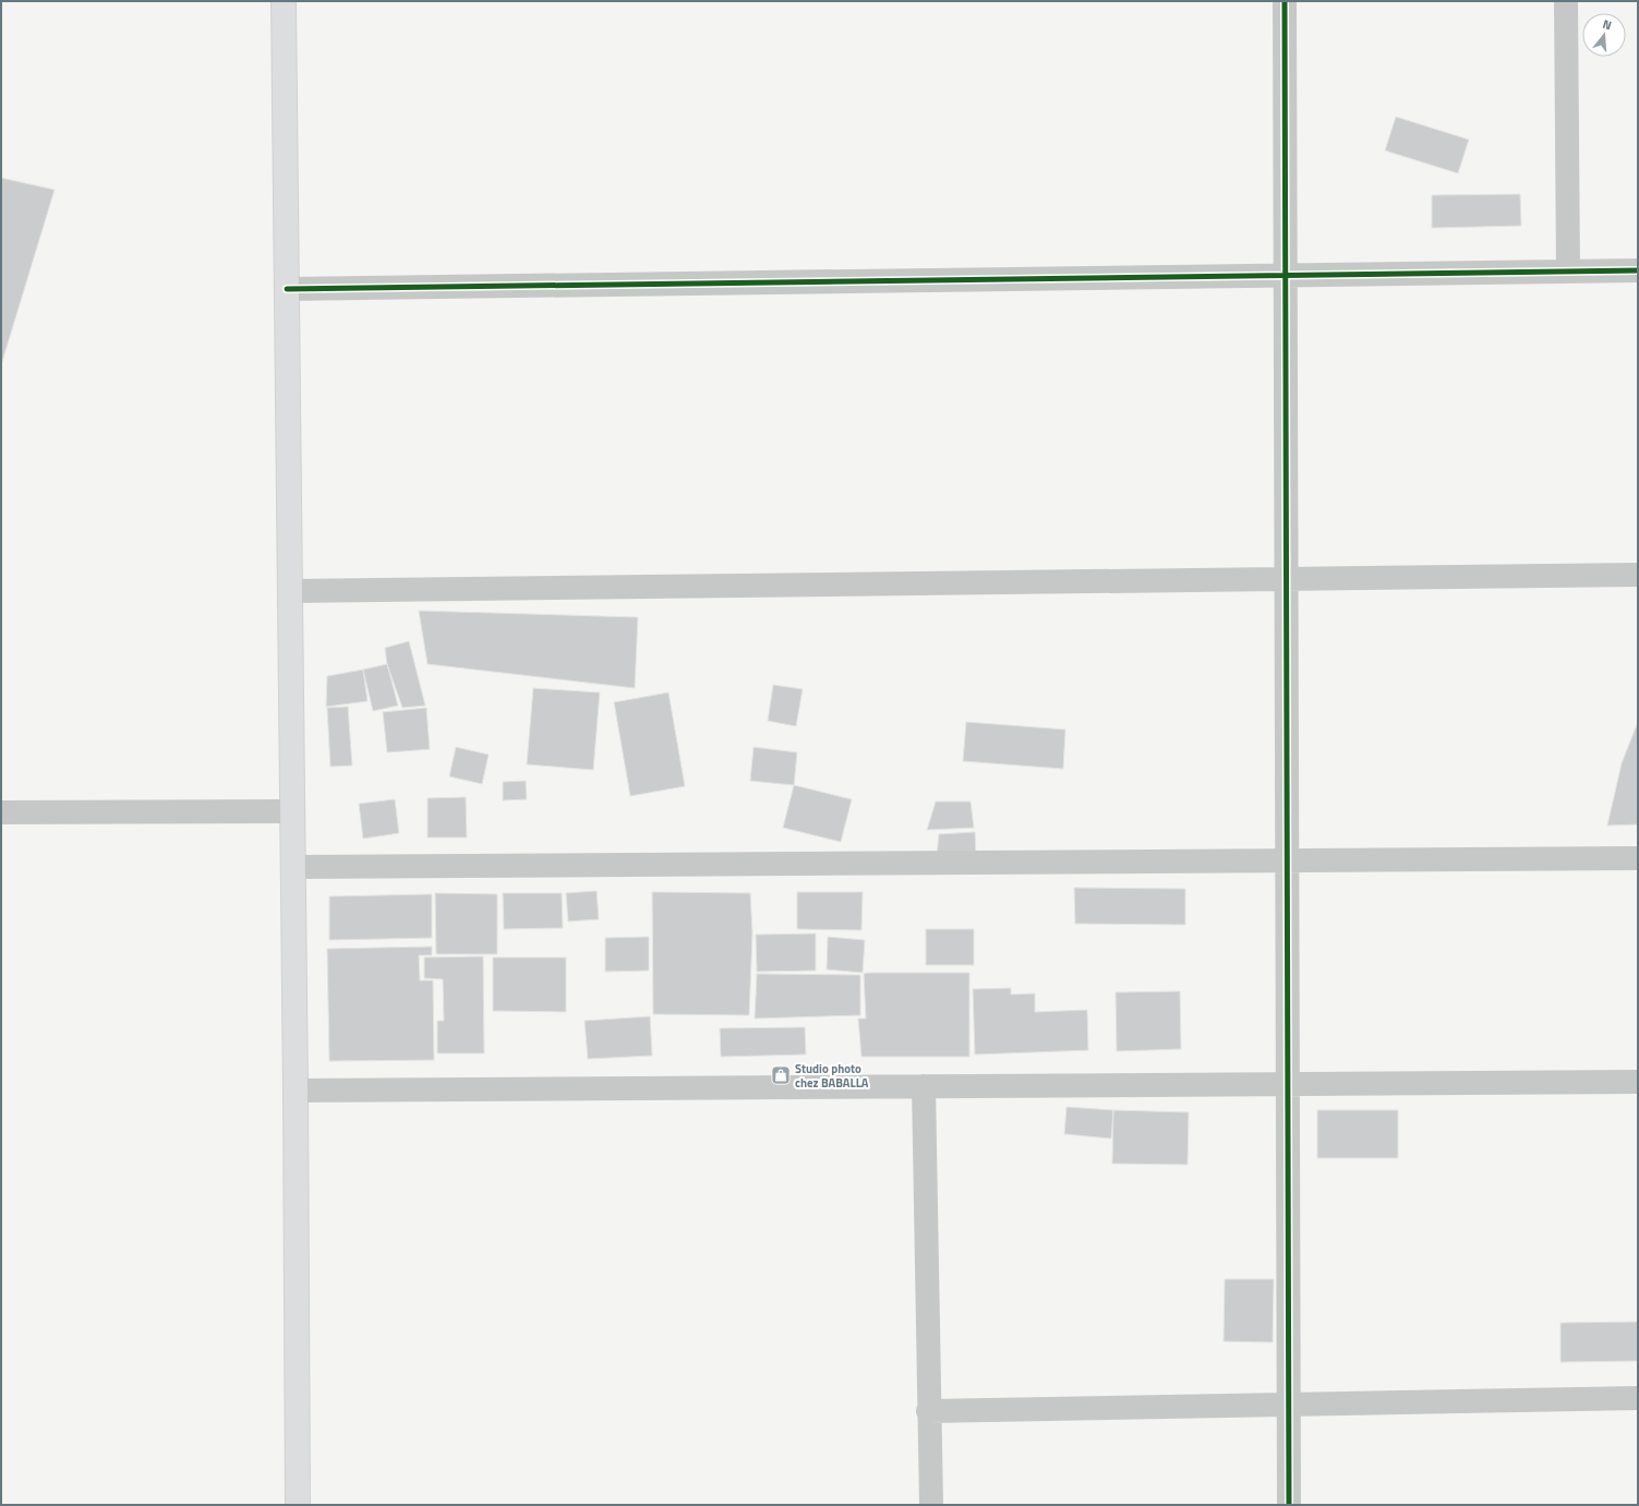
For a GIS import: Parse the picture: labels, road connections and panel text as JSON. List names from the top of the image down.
{
  "places": {
    "shop": ["Studio photo chez BABALLA"]
  },
  "north": "top"
}
